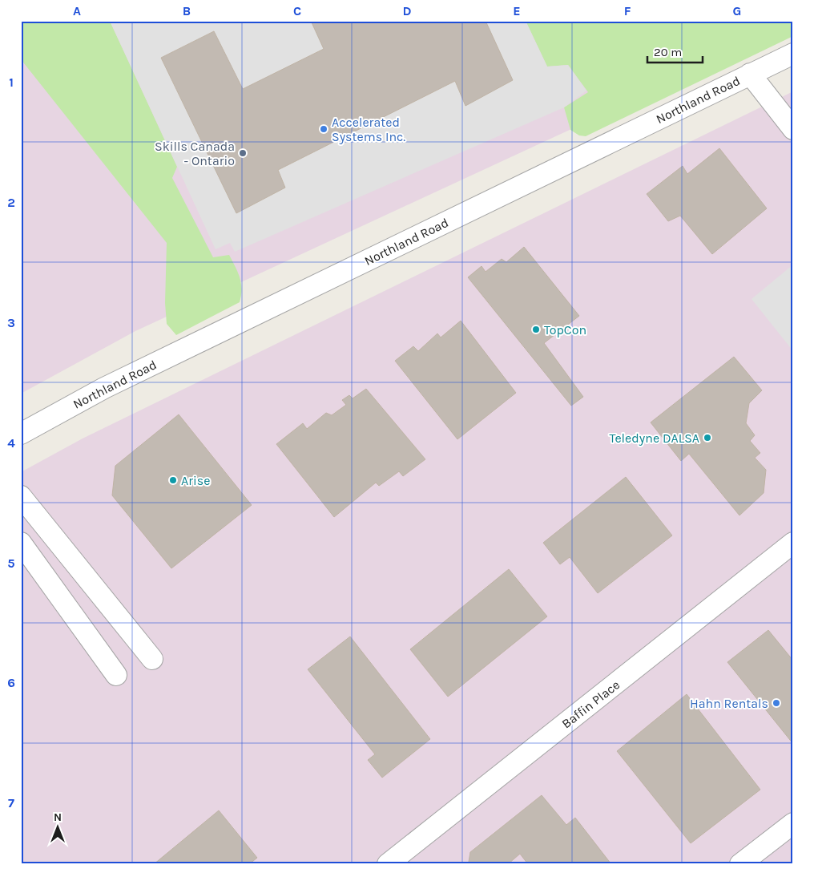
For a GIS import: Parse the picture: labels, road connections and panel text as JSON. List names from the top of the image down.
{
  "streets": {
    "street": ["Northland Road", "Baffin Place"]
  },
  "places": [
    "Accelerated Systems Inc.",
    "Skills Canada - Ontario",
    "TopCon",
    "Teledyne DALSA",
    "Arise",
    "Hahn Rentals"
  ],
  "scale_bar": "20 m",
  "north": "top",
  "grid": {
    "columns": [
      "A",
      "B",
      "C",
      "D",
      "E",
      "F",
      "G"
    ],
    "rows": [
      "1",
      "2",
      "3",
      "4",
      "5",
      "6",
      "7"
    ]
  }
}
